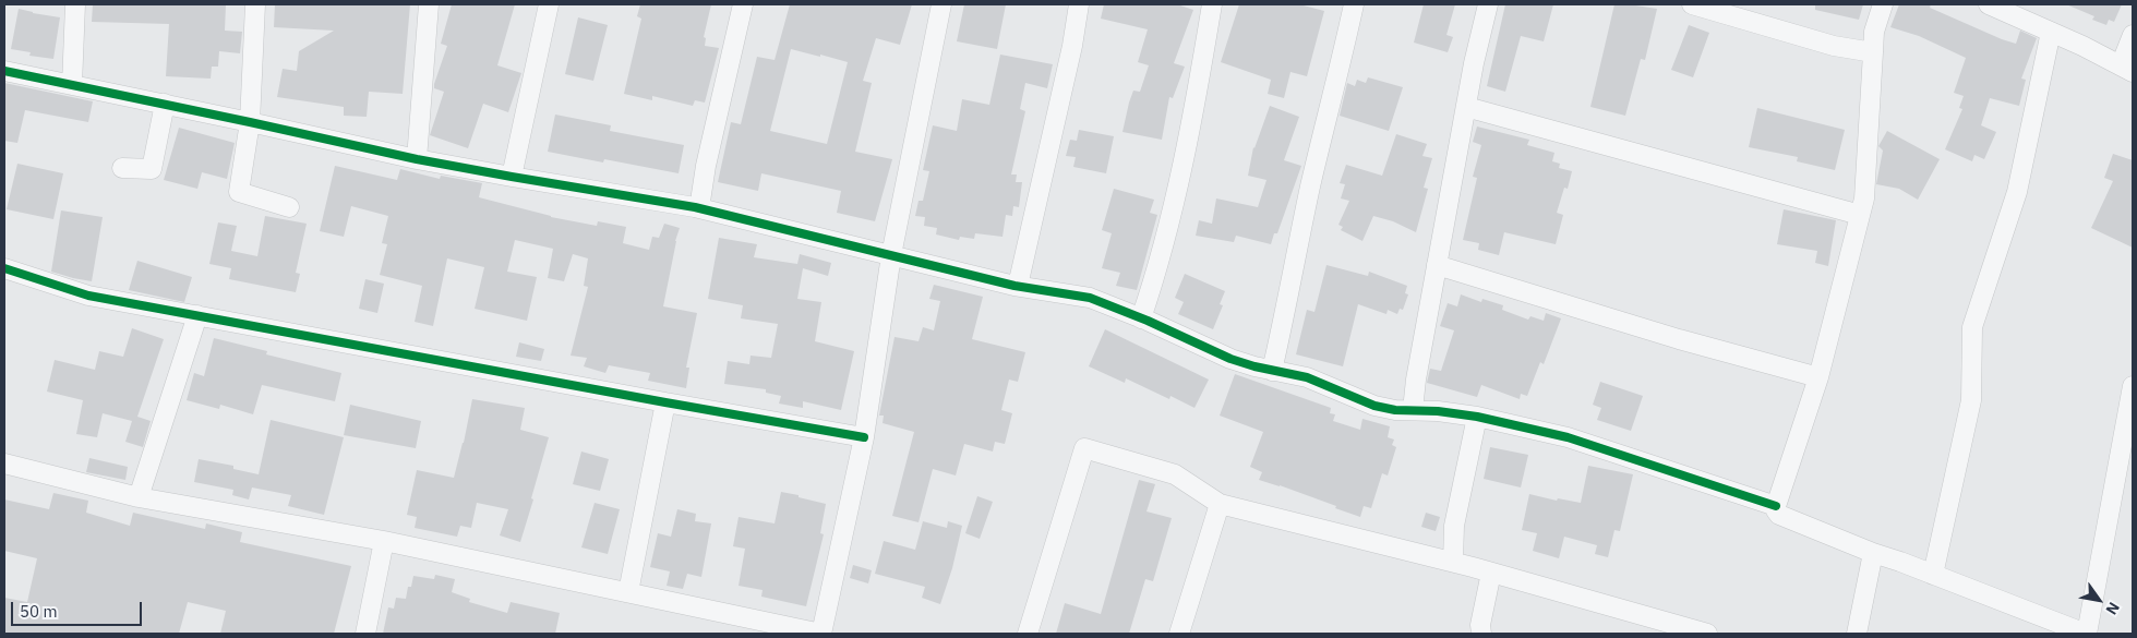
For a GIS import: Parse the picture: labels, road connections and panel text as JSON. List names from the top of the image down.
{
  "scale_bar": "50 m",
  "north": "bottom right"
}
